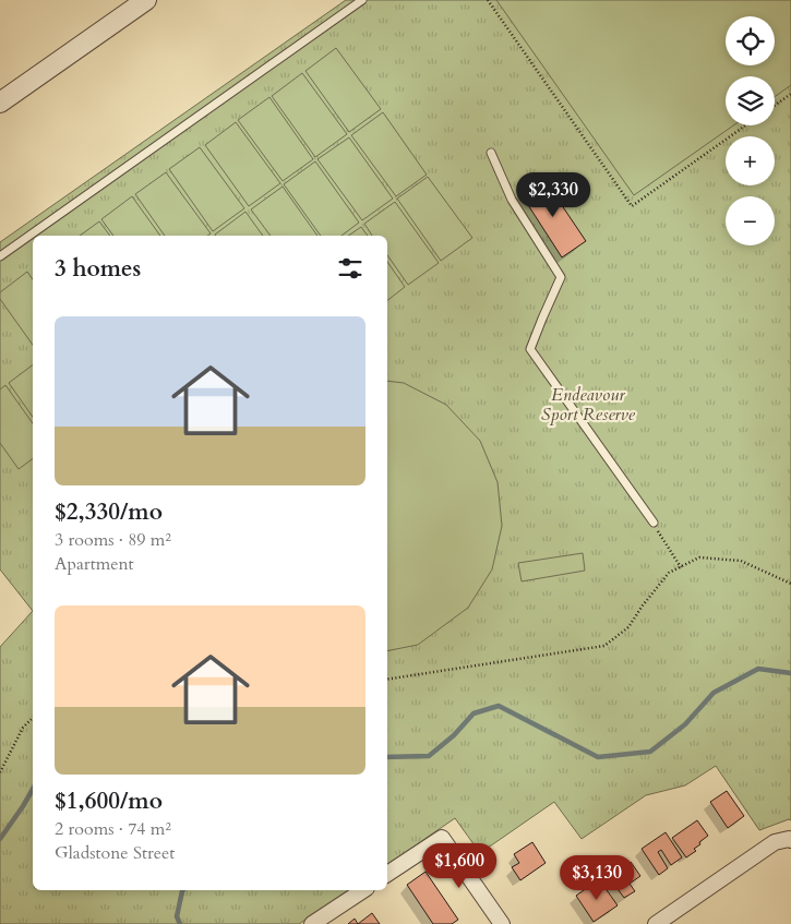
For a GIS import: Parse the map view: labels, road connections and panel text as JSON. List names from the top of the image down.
{
  "parks": ["Endeavour Sport Reserve"],
  "page": {
    "map_buttons": ["+", "−"],
    "price": ["$2,330", "$1,600", "$3,130"],
    "heading": "3 homes",
    "list": [
      {
        "name": "$2,330/mo",
        "note": "3 rooms · 89 m² · Apartment"
      },
      {
        "name": "$1,600/mo",
        "note": "2 rooms · 74 m² · Gladstone Street"
      }
    ]
  }
}
